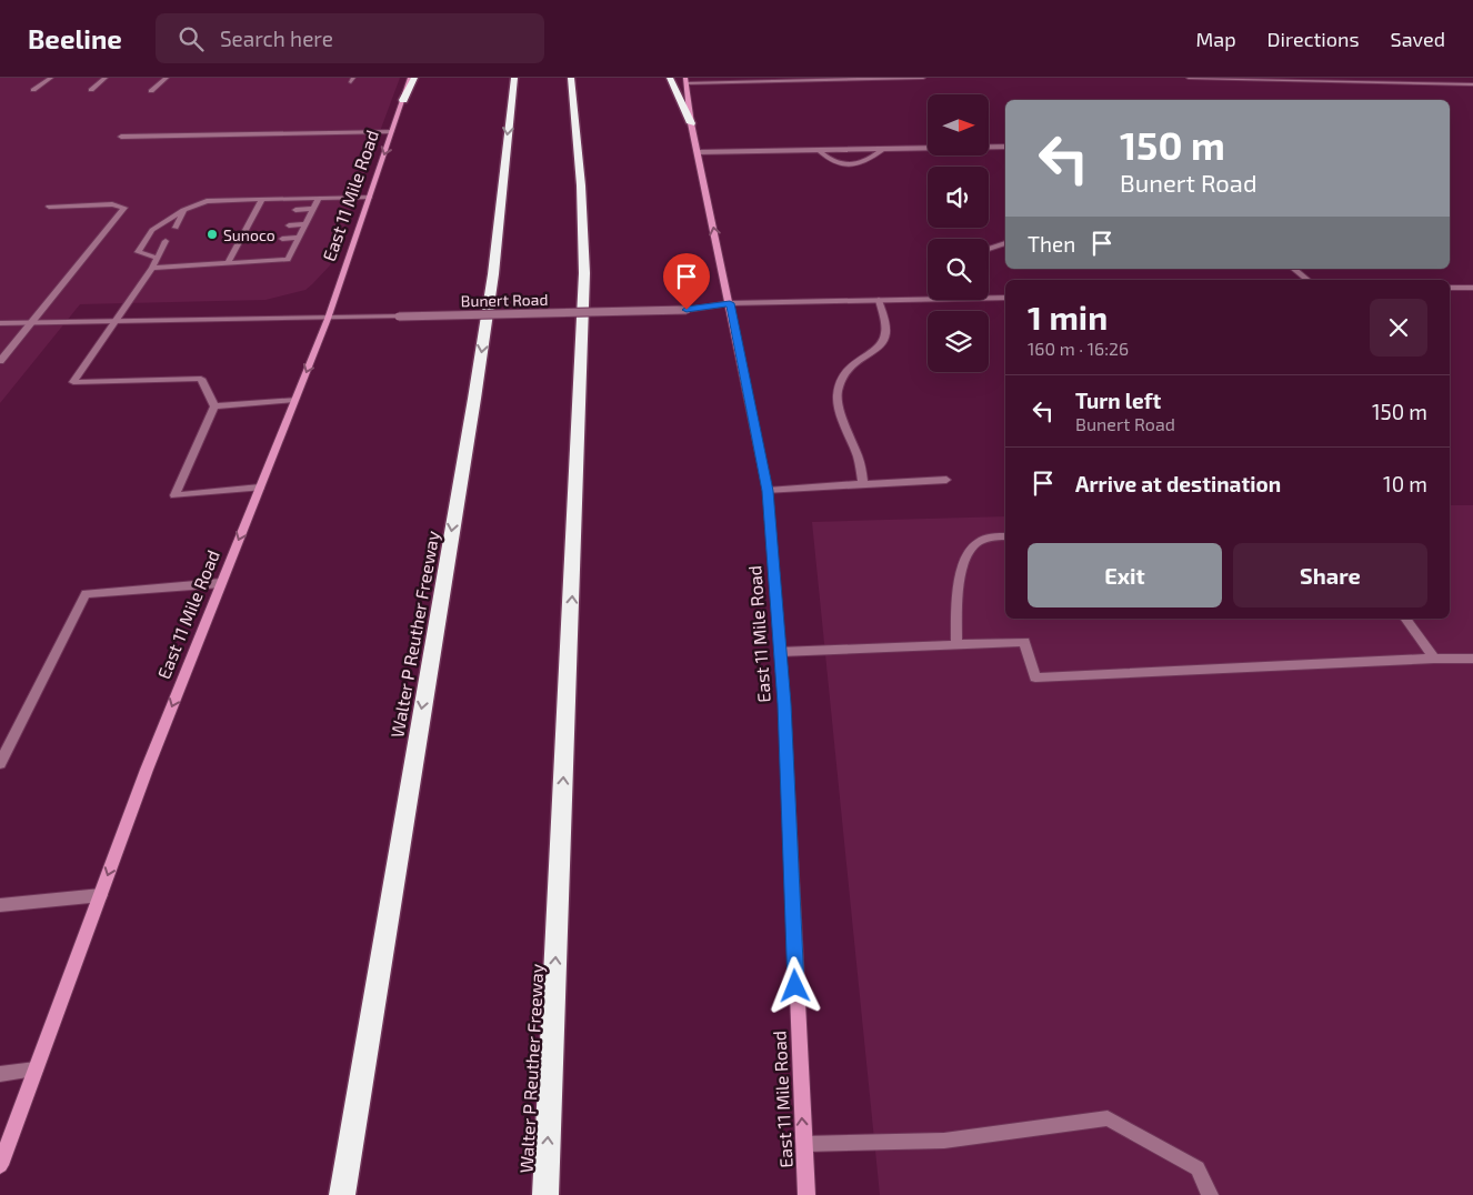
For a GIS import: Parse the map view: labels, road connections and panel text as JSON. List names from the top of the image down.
{
  "streets": {
    "highway": ["Walter P Reuther Freeway"],
    "main road": ["East 11 Mile Road"],
    "street": ["Bunert Road"]
  },
  "crossings": [
    ["East 11 Mile Road", "Bunert Road"]
  ],
  "places": ["Sunoco"],
  "north": "right",
  "page": {
    "header": "Beeline",
    "search": "Search here",
    "nav": ["Map", "Directions", "Saved"],
    "turn": ["150 m", "Bunert Road"],
    "then": "Then",
    "heading": ["1 min", "160 m · 16:26"],
    "list": [
      {
        "name": "Turn left",
        "note": "Bunert Road",
        "value": "150 m"
      },
      {
        "name": "Arrive at destination",
        "value": "10 m"
      }
    ],
    "buttons": ["Exit", "Share"]
  }
}
